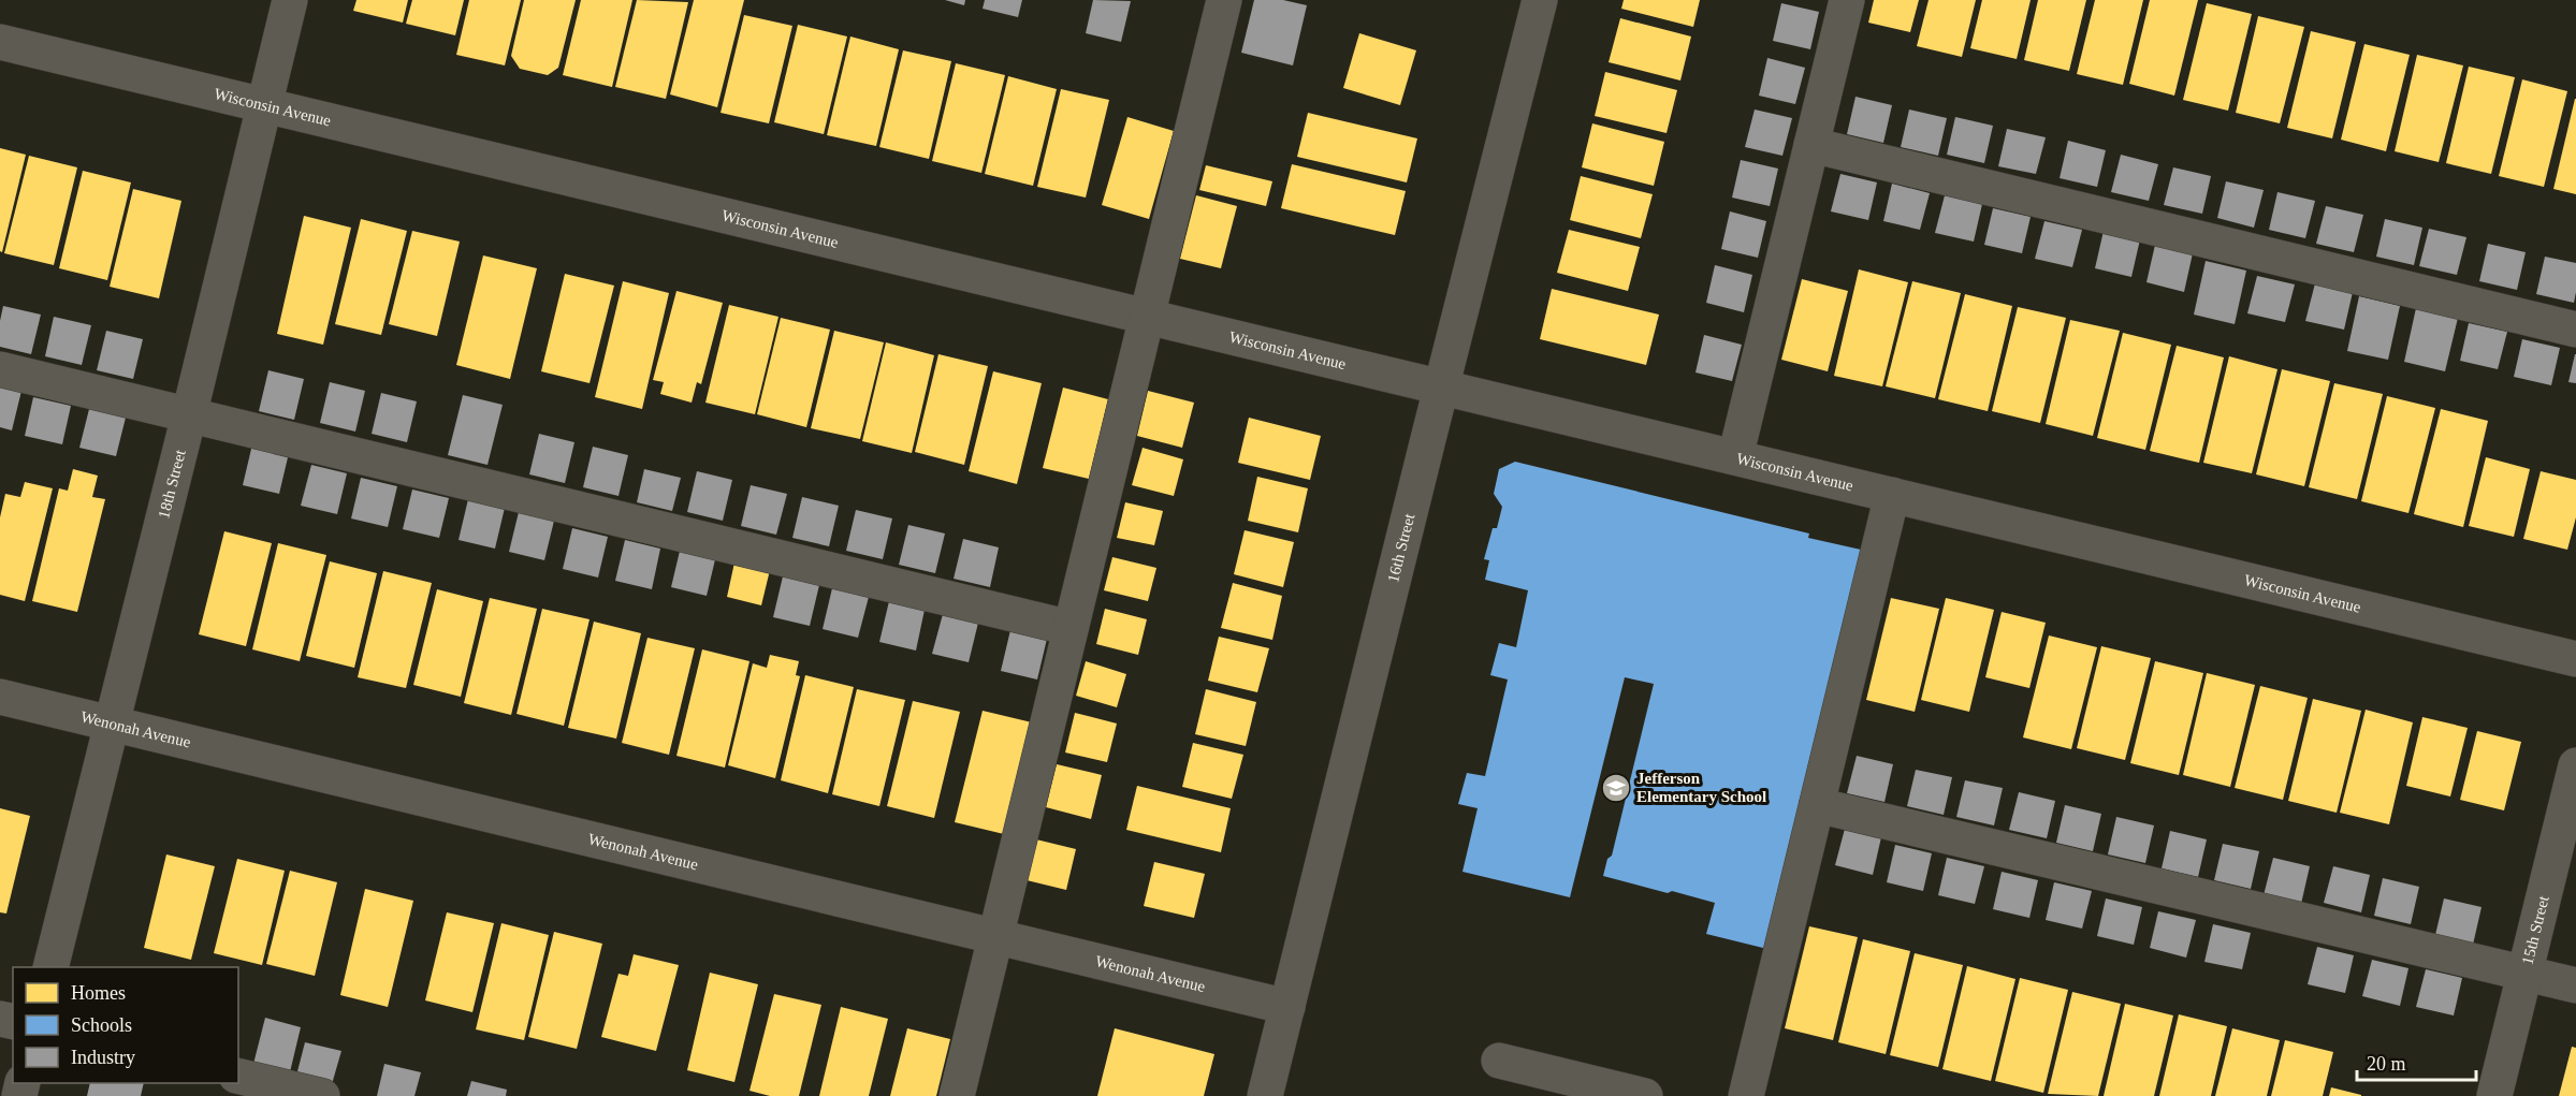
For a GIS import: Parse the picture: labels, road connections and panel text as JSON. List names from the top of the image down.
{
  "streets": {
    "street": [
      "Wisconsin Avenue",
      "18th Street",
      "16th Street",
      "Wenonah Avenue",
      "15th Street"
    ]
  },
  "crossings": [
    ["Wisconsin Avenue", "18th Street"],
    ["Wisconsin Avenue", "16th Street"],
    ["18th Street", "Wenonah Avenue"],
    ["16th Street", "Wenonah Avenue"]
  ],
  "places": {
    "school or university": ["Jefferson Elementary School"]
  },
  "legend": ["Homes", "Schools", "Industry"],
  "scale_bar": "20 m"
}
